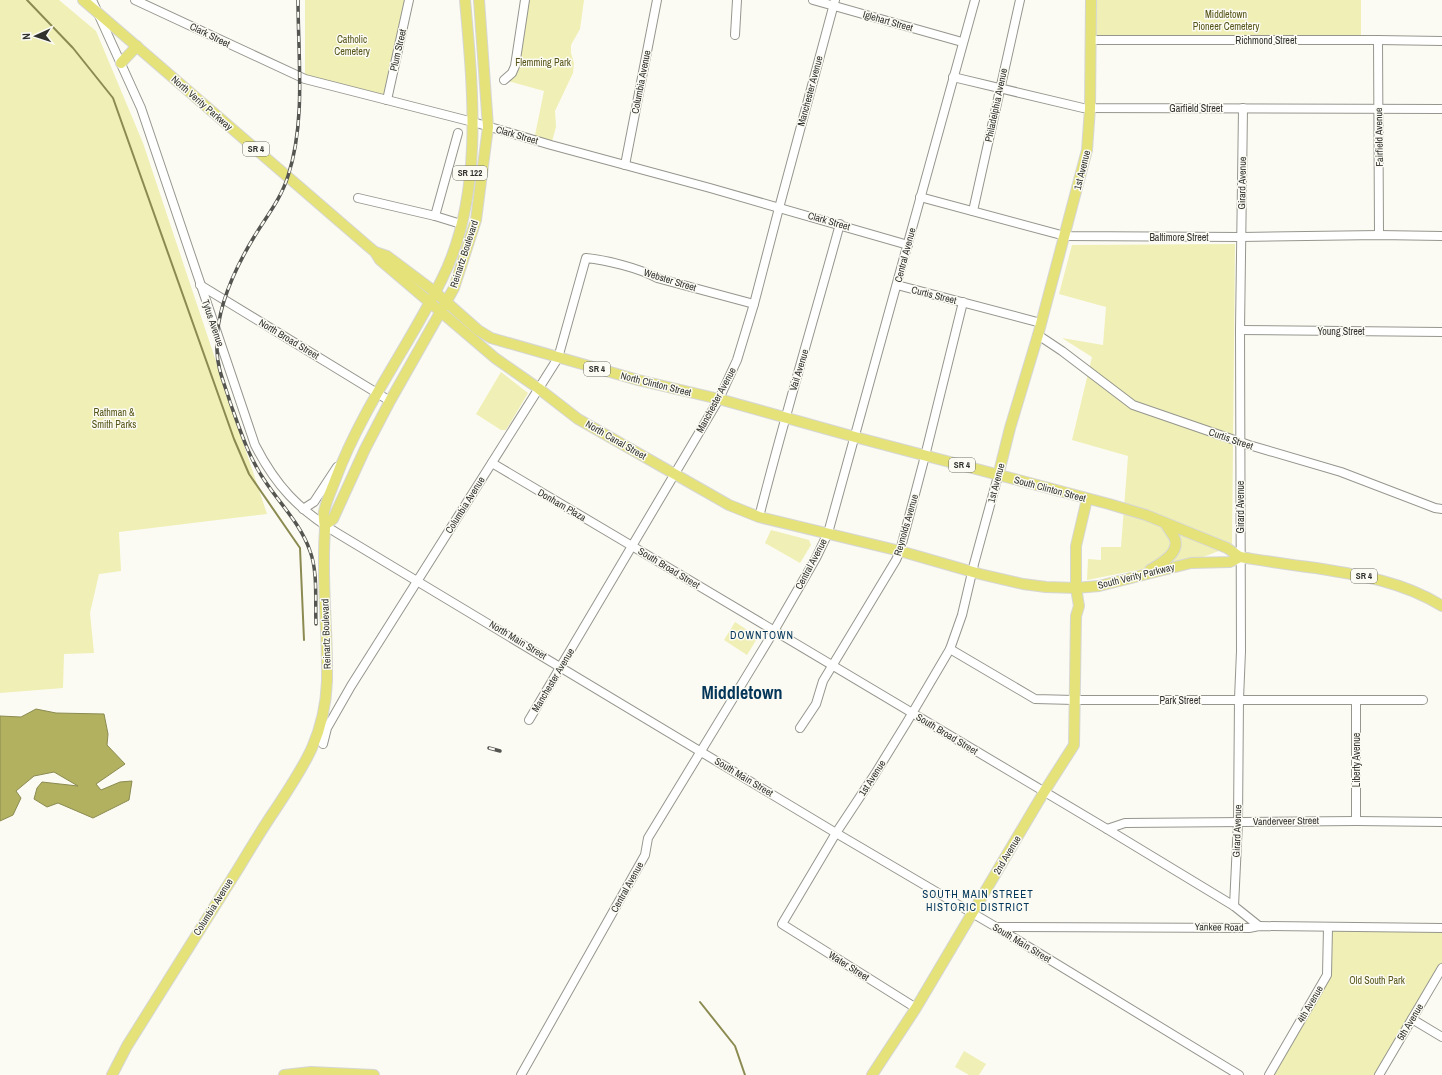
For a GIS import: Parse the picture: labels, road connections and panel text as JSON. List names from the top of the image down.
{
  "streets": {
    "main road": [
      "Columbia Avenue",
      "North Verity Parkway",
      "SR 4",
      "1st Avenue",
      "SR 122",
      "Reinartz Boulevard",
      "North Clinton Street",
      "North Canal Street",
      "South Clinton Street",
      "South Verity Parkway",
      "2nd Avenue"
    ],
    "street": [
      "Iglehart Street",
      "Clark Street",
      "Richmond Street",
      "Plum Street",
      "Manchester Avenue",
      "Philadelphia Avenue",
      "Garfield Street",
      "Fairfield Avenue",
      "Girard Avenue",
      "Baltimore Street",
      "Central Avenue",
      "Webster Street",
      "Curtis Street",
      "Tytus Avenue",
      "Young Street",
      "North Broad Street",
      "Vail Avenue",
      "Donham Plaza",
      "Reynolds Avenue",
      "South Broad Street",
      "North Main Street",
      "Park Street",
      "Liberty Avenue",
      "South Main Street",
      "Vanderveer Street",
      "Yankee Road",
      "Water Street",
      "4th Avenue",
      "5th Avenue"
    ]
  },
  "crossings": [
    ["Iglehart Street", "Manchester Avenue"],
    ["Iglehart Street", "Central Avenue"],
    ["Clark Street", "Plum Street"],
    ["Clark Street", "Columbia Avenue"],
    ["Clark Street", "Manchester Avenue"],
    ["Clark Street", "Reinartz Boulevard"],
    ["Clark Street", "Central Avenue"],
    ["Clark Street", "Vail Avenue"],
    ["Richmond Street", "Fairfield Avenue"],
    ["Richmond Street", "1st Avenue"],
    ["Columbia Avenue", "Reinartz Boulevard"],
    ["Columbia Avenue", "Webster Street"],
    ["Columbia Avenue", "Tytus Avenue"],
    ["Columbia Avenue", "North Clinton Street"],
    ["Columbia Avenue", "North Canal Street"],
    ["Columbia Avenue", "Donham Plaza"],
    ["Columbia Avenue", "North Main Street"],
    ["Manchester Avenue", "Webster Street"],
    ["Manchester Avenue", "North Clinton Street"],
    ["Manchester Avenue", "North Canal Street"],
    ["Manchester Avenue", "Donham Plaza"],
    ["Manchester Avenue", "South Broad Street"],
    ["Manchester Avenue", "North Main Street"],
    ["North Verity Parkway", "Reinartz Boulevard"],
    ["North Verity Parkway", "Tytus Avenue"],
    ["North Verity Parkway", "North Clinton Street"],
    ["North Verity Parkway", "North Canal Street"],
    ["Philadelphia Avenue", "Garfield Street"],
    ["Philadelphia Avenue", "Baltimore Street"],
    ["Garfield Street", "Fairfield Avenue"],
    ["Garfield Street", "1st Avenue"],
    ["Garfield Street", "Girard Avenue"],
    ["Garfield Street", "Central Avenue"],
    ["Fairfield Avenue", "Baltimore Street"],
    ["1st Avenue", "Baltimore Street"],
    ["1st Avenue", "Curtis Street"],
    ["1st Avenue", "South Clinton Street"],
    ["1st Avenue", "South Broad Street"],
    ["1st Avenue", "South Verity Parkway"],
    ["1st Avenue", "Park Street"],
    ["1st Avenue", "South Main Street"],
    ["1st Avenue", "Water Street"],
    ["Girard Avenue", "Baltimore Street"],
    ["Girard Avenue", "Curtis Street"],
    ["Girard Avenue", "Young Street"],
    ["Girard Avenue", "South Clinton Street"],
    ["Girard Avenue", "South Broad Street"],
    ["Girard Avenue", "South Verity Parkway"],
    ["Girard Avenue", "Park Street"],
    ["Girard Avenue", "Vanderveer Street"],
    ["Baltimore Street", "Central Avenue"],
    ["Reinartz Boulevard", "Tytus Avenue"],
    ["Reinartz Boulevard", "North Broad Street"],
    ["Reinartz Boulevard", "North Clinton Street"],
    ["Reinartz Boulevard", "North Canal Street"],
    ["Central Avenue", "Curtis Street"],
    ["Central Avenue", "North Clinton Street"],
    ["Central Avenue", "North Canal Street"],
    ["Central Avenue", "South Clinton Street"],
    ["Central Avenue", "South Broad Street"],
    ["Central Avenue", "South Verity Parkway"],
    ["Central Avenue", "North Main Street"],
    ["Central Avenue", "South Main Street"],
    ["Curtis Street", "Reynolds Avenue"],
    ["Tytus Avenue", "North Broad Street"],
    ["Tytus Avenue", "North Main Street"],
    ["Vail Avenue", "North Clinton Street"],
    ["Vail Avenue", "North Canal Street"],
    ["North Clinton Street", "South Clinton Street"],
    ["North Canal Street", "South Verity Parkway"],
    ["South Clinton Street", "Reynolds Avenue"],
    ["South Clinton Street", "South Verity Parkway"],
    ["South Clinton Street", "2nd Avenue"],
    ["Donham Plaza", "South Broad Street"],
    ["Reynolds Avenue", "South Broad Street"],
    ["Reynolds Avenue", "South Verity Parkway"],
    ["South Broad Street", "Vanderveer Street"],
    ["South Broad Street", "2nd Avenue"],
    ["South Broad Street", "Yankee Road"],
    ["South Verity Parkway", "2nd Avenue"],
    ["North Main Street", "South Main Street"],
    ["Park Street", "Liberty Avenue"],
    ["Park Street", "2nd Avenue"],
    ["Liberty Avenue", "Vanderveer Street"],
    ["South Main Street", "2nd Avenue"],
    ["South Main Street", "Yankee Road"],
    ["2nd Avenue", "Water Street"],
    ["Yankee Road", "4th Avenue"]
  ],
  "districts": ["DOWNTOWN", "Middletown", "SOUTH MAIN STREET HISTORIC DISTRICT"],
  "parks": [
    "Middletown Pioneer Cemetery",
    "Catholic Cemetery",
    "Flemming Park",
    "Rathman & Smith Parks",
    "Old South Park"
  ],
  "north": "left"
}
